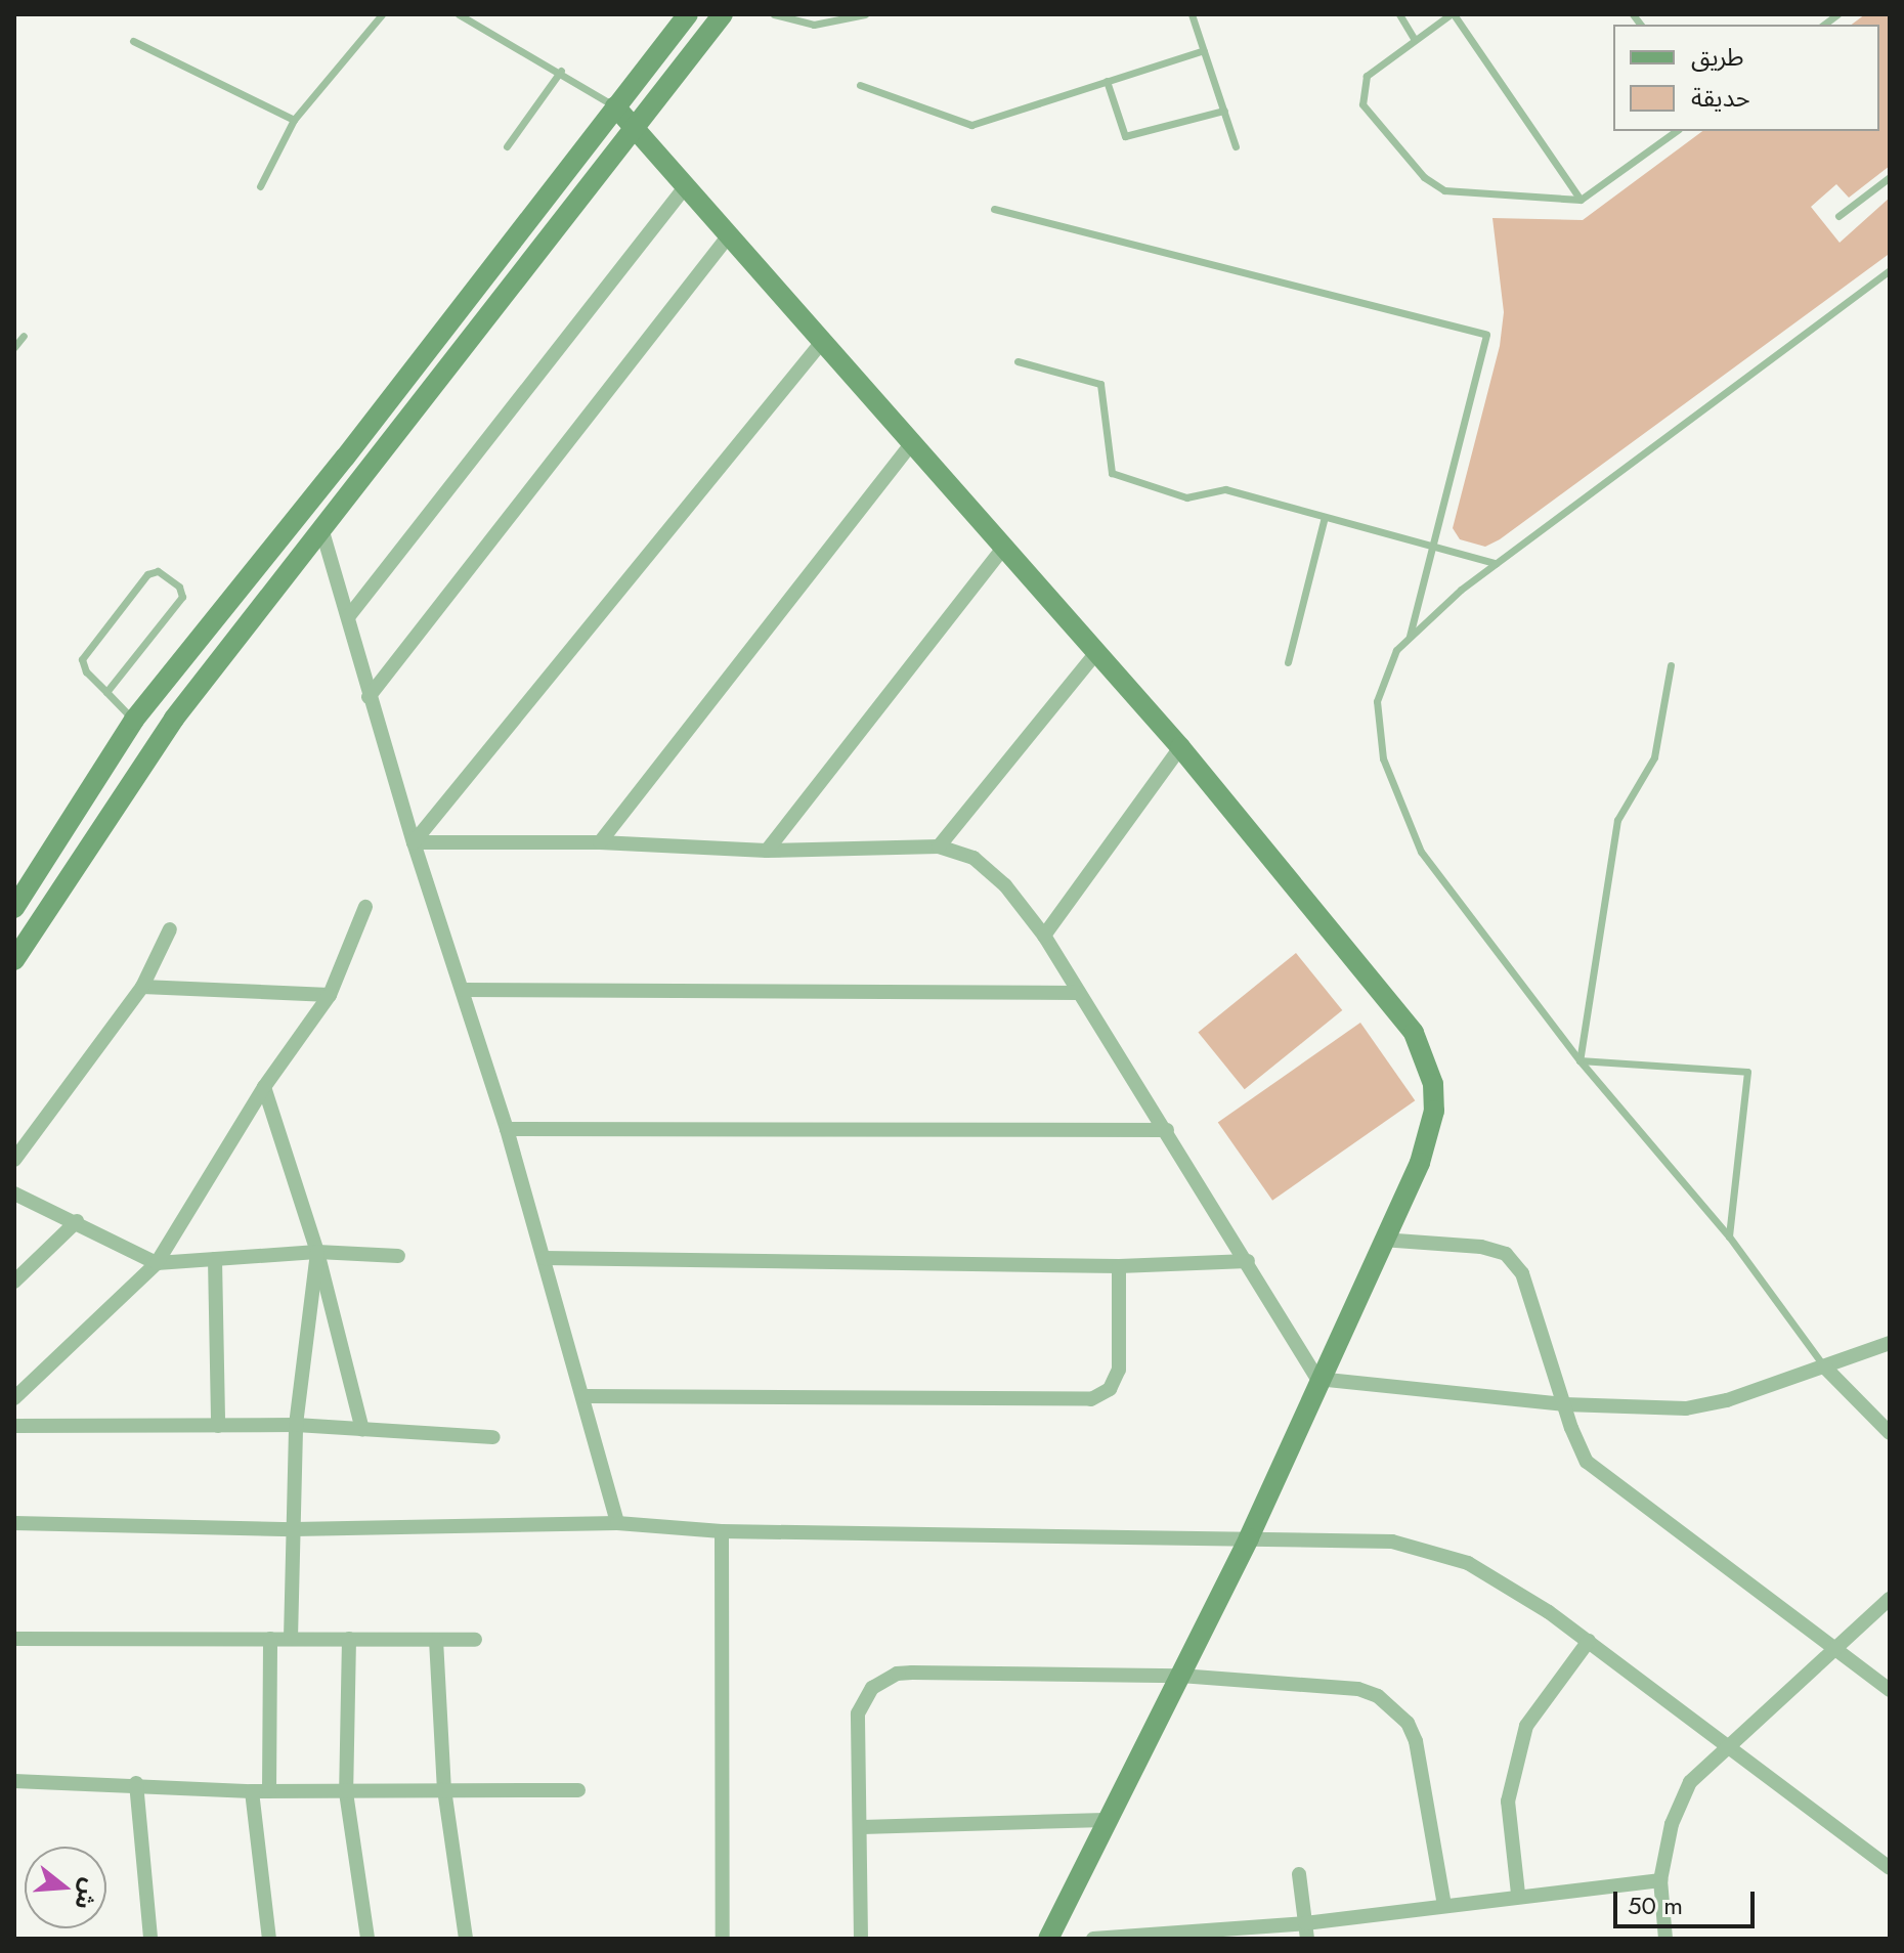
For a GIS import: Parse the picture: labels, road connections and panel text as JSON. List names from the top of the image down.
{
  "legend": ["طريق", "حديقة"],
  "scale_bar": "50 m",
  "north": "right"
}
